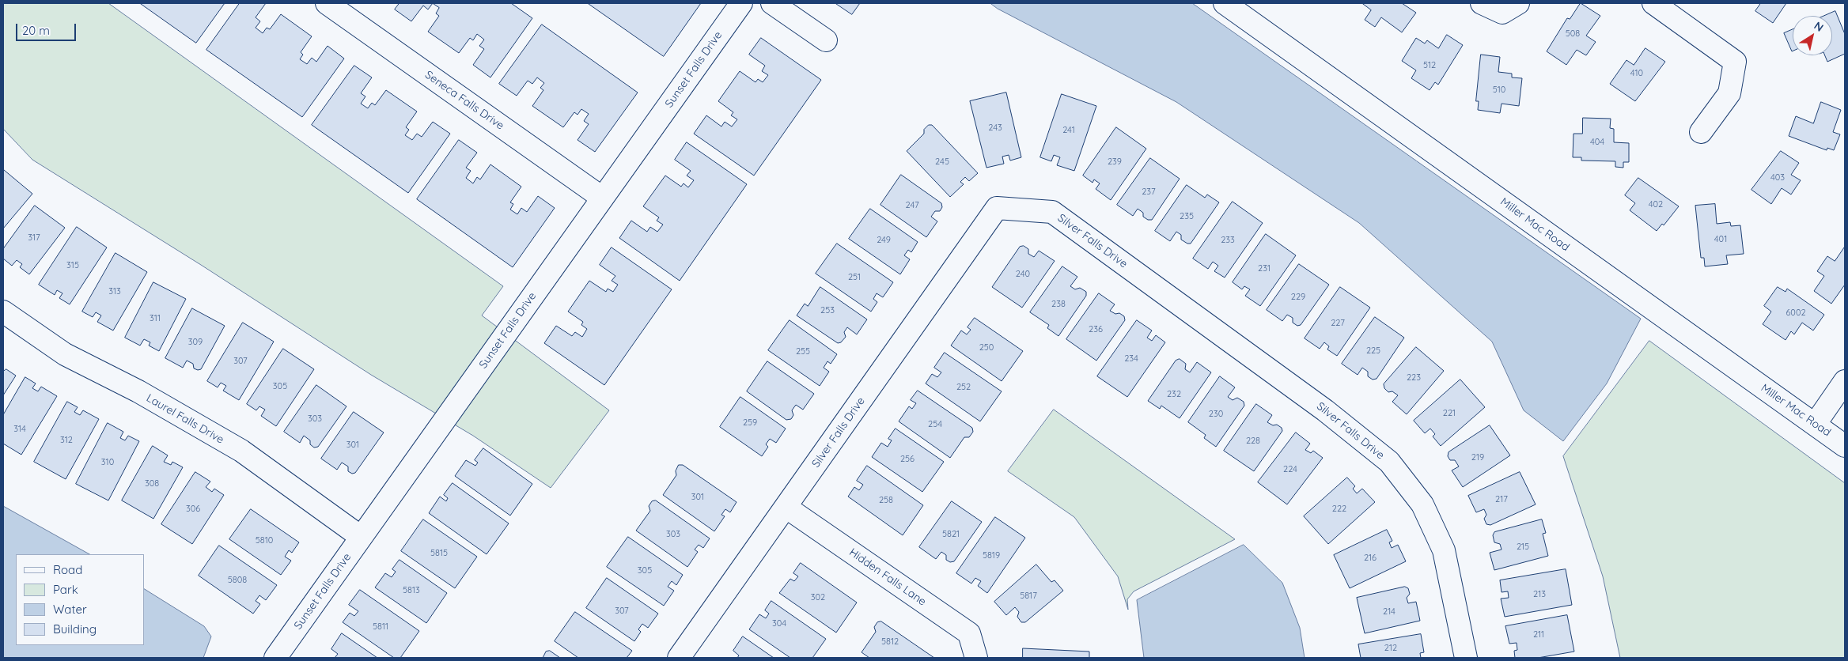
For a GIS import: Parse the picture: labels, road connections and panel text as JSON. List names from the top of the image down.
{
  "streets": {
    "street": [
      "Sunset Falls Drive",
      "Seneca Falls Drive",
      "Miller Mac Road",
      "Silver Falls Drive",
      "Laurel Falls Drive",
      "Hidden Falls Lane"
    ]
  },
  "crossings": [
    ["Sunset Falls Drive", "Seneca Falls Drive"],
    ["Sunset Falls Drive", "Laurel Falls Drive"],
    ["Silver Falls Drive", "Hidden Falls Lane"]
  ],
  "house_numbers": [
    "508",
    "512",
    "410",
    "510",
    "243",
    "241",
    "404",
    "245",
    "239",
    "403",
    "237",
    "402",
    "247",
    "235",
    "317",
    "401",
    "249",
    "233",
    "315",
    "231",
    "240",
    "251",
    "313",
    "229",
    "238",
    "253",
    "6002",
    "311",
    "227",
    "236",
    "309",
    "250",
    "225",
    "255",
    "234",
    "307",
    "223",
    "305",
    "252",
    "232",
    "221",
    "230",
    "303",
    "259",
    "254",
    "314",
    "312",
    "228",
    "301",
    "219",
    "256",
    "310",
    "224",
    "308",
    "301",
    "217",
    "258",
    "306",
    "222",
    "303",
    "5821",
    "5810",
    "215",
    "5815",
    "5819",
    "216",
    "305",
    "5808",
    "5813",
    "213",
    "5817",
    "302",
    "307",
    "214",
    "304",
    "5811",
    "211",
    "5812",
    "212"
  ],
  "legend": [
    "Road",
    "Park",
    "Water",
    "Building"
  ],
  "scale_bar": "20 m",
  "north": "top right"
}
